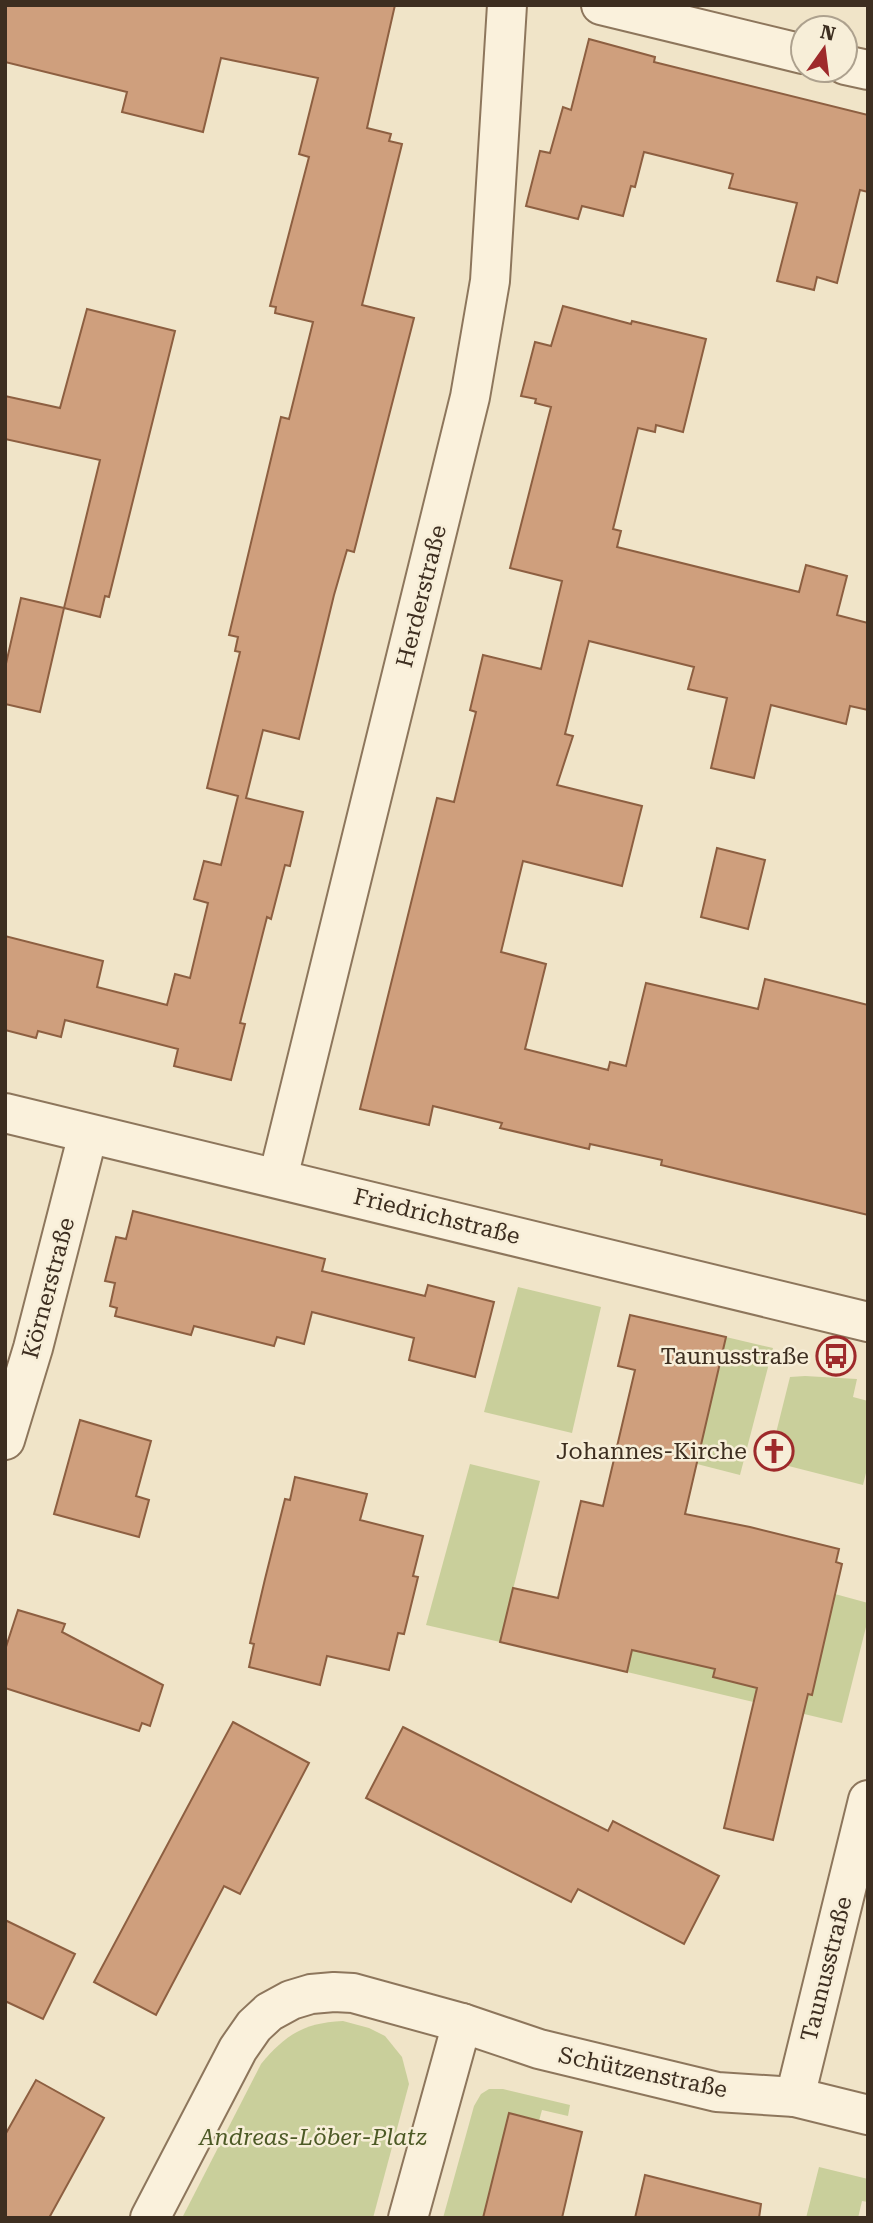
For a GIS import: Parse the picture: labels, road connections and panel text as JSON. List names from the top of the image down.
{
  "streets": {
    "street": [
      "Herderstraße",
      "Friedrichstraße",
      "Körnerstraße",
      "Taunusstraße",
      "Schützenstraße"
    ]
  },
  "crossings": [
    ["Herderstraße", "Friedrichstraße"],
    ["Friedrichstraße", "Körnerstraße"],
    ["Taunusstraße", "Schützenstraße"]
  ],
  "parks": ["Andreas-Löber-Platz"],
  "places": {
    "bus stop": ["Taunusstraße"],
    "church": ["Johannes-Kirche"]
  },
  "north": "top"
}
